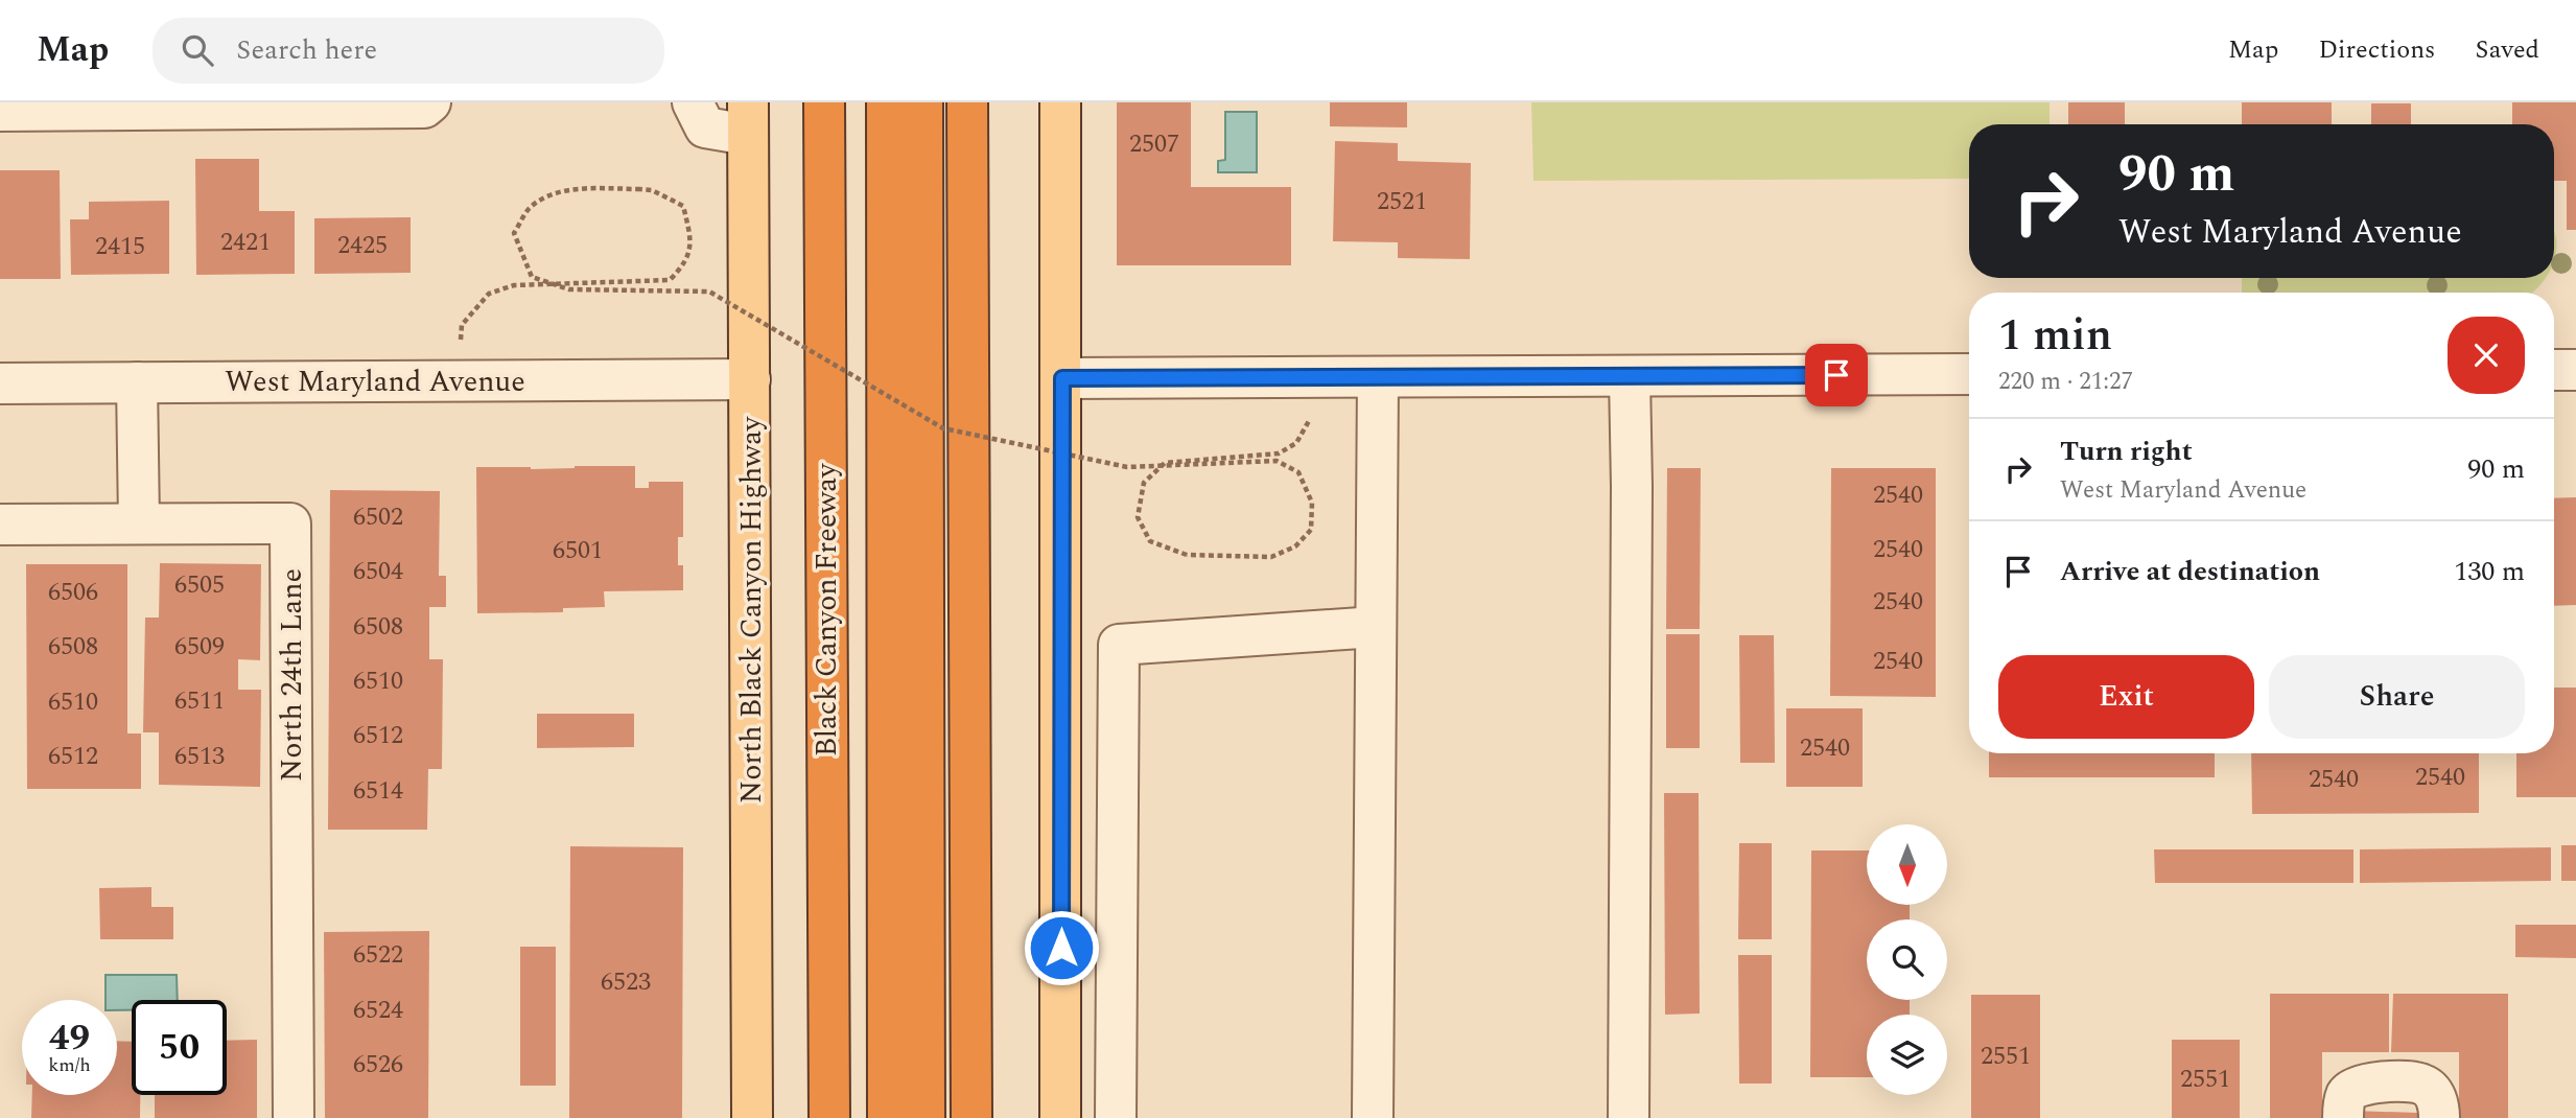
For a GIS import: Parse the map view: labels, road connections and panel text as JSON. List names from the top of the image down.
{
  "streets": {
    "highway": ["Black Canyon Freeway"],
    "main road": ["North Black Canyon Highway"],
    "street": ["West Maryland Avenue", "North 24th Lane"]
  },
  "crossings": [
    ["West Maryland Avenue", "North Black Canyon Highway"]
  ],
  "house_numbers": [
    "2507",
    "2521",
    "2421",
    "2425",
    "2415",
    "2540",
    "6502",
    "2540",
    "6501",
    "6504",
    "6505",
    "6506",
    "2540",
    "6508",
    "6508",
    "6509",
    "2540",
    "6510",
    "6511",
    "6510",
    "6512",
    "2540",
    "6512",
    "6513",
    "2540",
    "2540",
    "6514",
    "6522",
    "6523",
    "6524",
    "2551",
    "6526",
    "2551"
  ],
  "north": "bottom",
  "page": {
    "header": "Map",
    "search": "Search here",
    "nav": ["Map", "Directions", "Saved"],
    "turn": ["90 m", "West Maryland Avenue"],
    "heading": ["1 min", "220 m · 21:27"],
    "list": [
      {
        "name": "Turn right",
        "note": "West Maryland Avenue",
        "value": "90 m"
      },
      {
        "name": "Arrive at destination",
        "value": "130 m"
      }
    ],
    "buttons": ["Exit", "Share"],
    "speed": "49 km/h",
    "limit": "50"
  }
}
